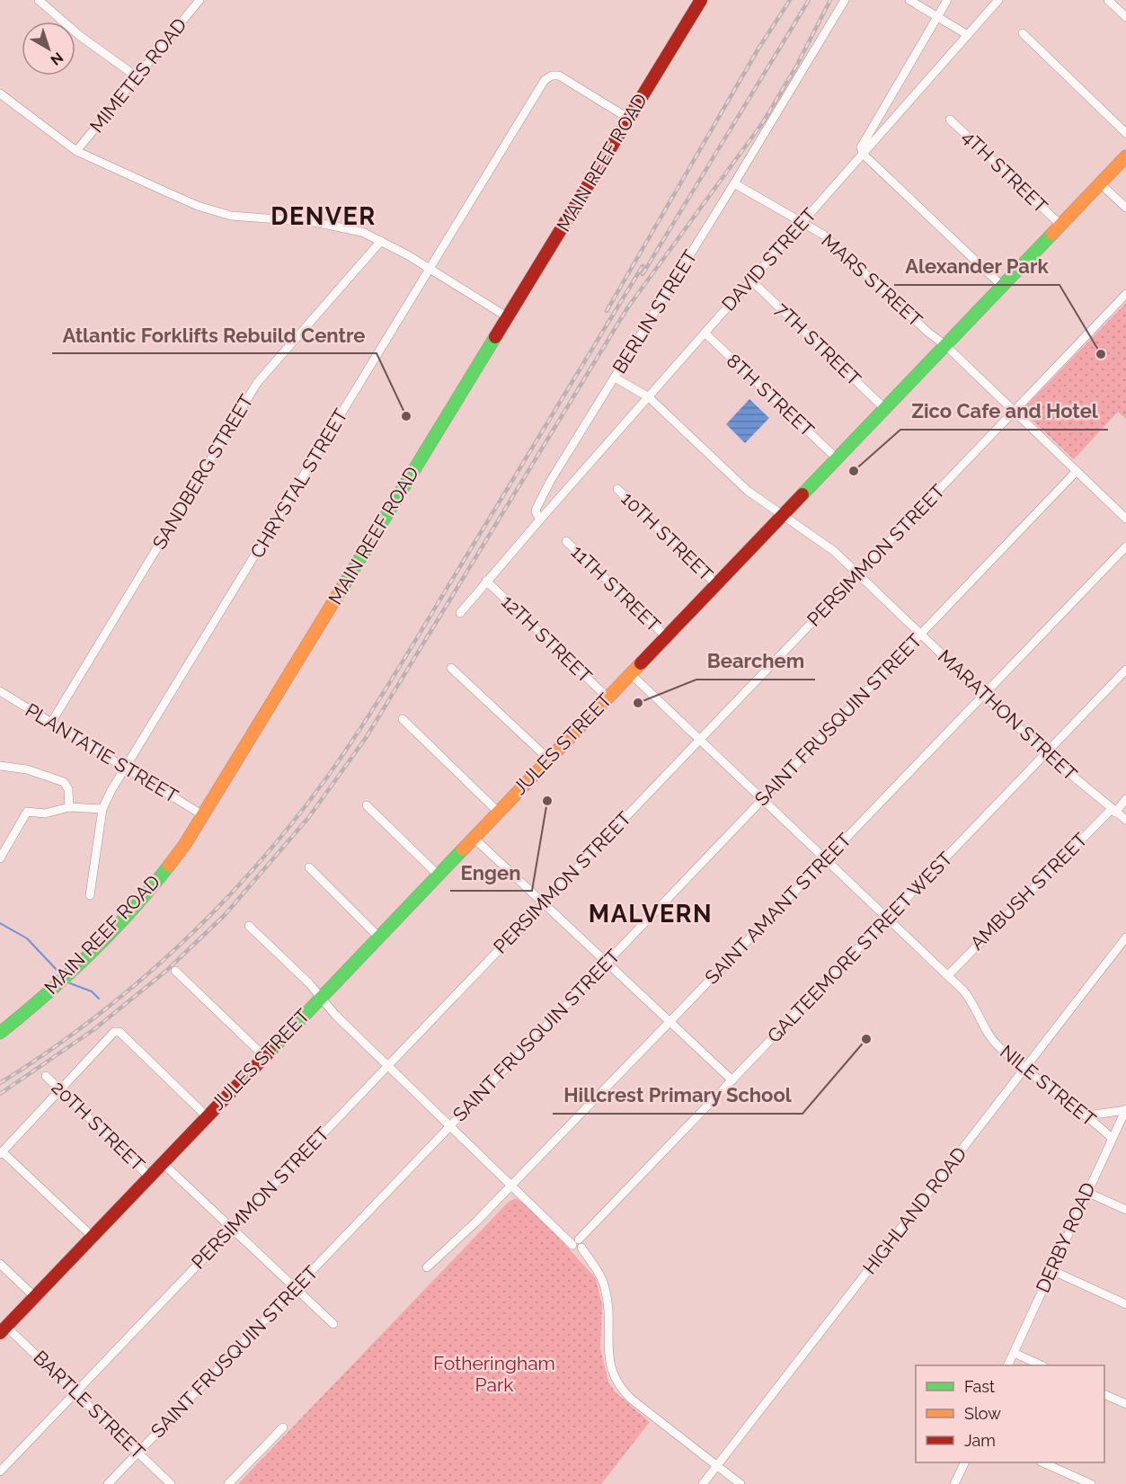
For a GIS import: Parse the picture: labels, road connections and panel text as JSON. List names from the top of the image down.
{
  "streets": {
    "main road": ["MAIN REEF ROAD", "JULES STREET"],
    "street": [
      "MIMETES ROAD",
      "4TH STREET",
      "DAVID STREET",
      "MARS STREET",
      "BERLIN STREET",
      "7TH STREET",
      "8TH STREET",
      "SANDBERG STREET",
      "CHRYSTAL STREET",
      "10TH STREET",
      "PERSIMMON STREET",
      "11TH STREET",
      "12TH STREET",
      "MARATHON STREET",
      "SAINT FRUSQUIN STREET",
      "PLANTATIE STREET",
      "AMBUSH STREET",
      "SAINT AMANT STREET",
      "GALTEEMORE STREET WEST",
      "NILE STREET",
      "20TH STREET",
      "HIGHLAND ROAD",
      "DERBY ROAD",
      "BARTLE STREET"
    ]
  },
  "crossings": [
    ["MAIN REEF ROAD", "CHRYSTAL STREET"],
    ["MAIN REEF ROAD", "PLANTATIE STREET"],
    ["4TH STREET", "JULES STREET"],
    ["DAVID STREET", "MARS STREET"],
    ["DAVID STREET", "BERLIN STREET"],
    ["DAVID STREET", "7TH STREET"],
    ["DAVID STREET", "8TH STREET"],
    ["DAVID STREET", "MARATHON STREET"],
    ["MARS STREET", "BERLIN STREET"],
    ["MARS STREET", "PERSIMMON STREET"],
    ["MARS STREET", "SAINT FRUSQUIN STREET"],
    ["MARS STREET", "JULES STREET"],
    ["BERLIN STREET", "MARATHON STREET"],
    ["7TH STREET", "JULES STREET"],
    ["8TH STREET", "JULES STREET"],
    ["SANDBERG STREET", "PLANTATIE STREET"],
    ["CHRYSTAL STREET", "PLANTATIE STREET"],
    ["10TH STREET", "JULES STREET"],
    ["PERSIMMON STREET", "MARATHON STREET"],
    ["PERSIMMON STREET", "NILE STREET"],
    ["PERSIMMON STREET", "BARTLE STREET"],
    ["11TH STREET", "JULES STREET"],
    ["12TH STREET", "JULES STREET"],
    ["MARATHON STREET", "SAINT FRUSQUIN STREET"],
    ["MARATHON STREET", "JULES STREET"],
    ["MARATHON STREET", "AMBUSH STREET"],
    ["MARATHON STREET", "SAINT AMANT STREET"],
    ["MARATHON STREET", "GALTEEMORE STREET WEST"],
    ["SAINT FRUSQUIN STREET", "NILE STREET"],
    ["SAINT FRUSQUIN STREET", "BARTLE STREET"],
    ["JULES STREET", "NILE STREET"],
    ["JULES STREET", "20TH STREET"],
    ["JULES STREET", "BARTLE STREET"],
    ["AMBUSH STREET", "NILE STREET"],
    ["SAINT AMANT STREET", "NILE STREET"],
    ["GALTEEMORE STREET WEST", "NILE STREET"],
    ["NILE STREET", "HIGHLAND ROAD"],
    ["NILE STREET", "DERBY ROAD"]
  ],
  "districts": ["DENVER", "MALVERN"],
  "parks": ["Fotheringham Park"],
  "places": [
    "Alexander Park",
    "Atlantic Forklifts Rebuild Centre",
    "Zico Cafe and Hotel",
    "Bearchem",
    "Engen",
    "Hillcrest Primary School"
  ],
  "legend": ["Fast", "Slow", "Jam"],
  "north": "bottom right"
}
